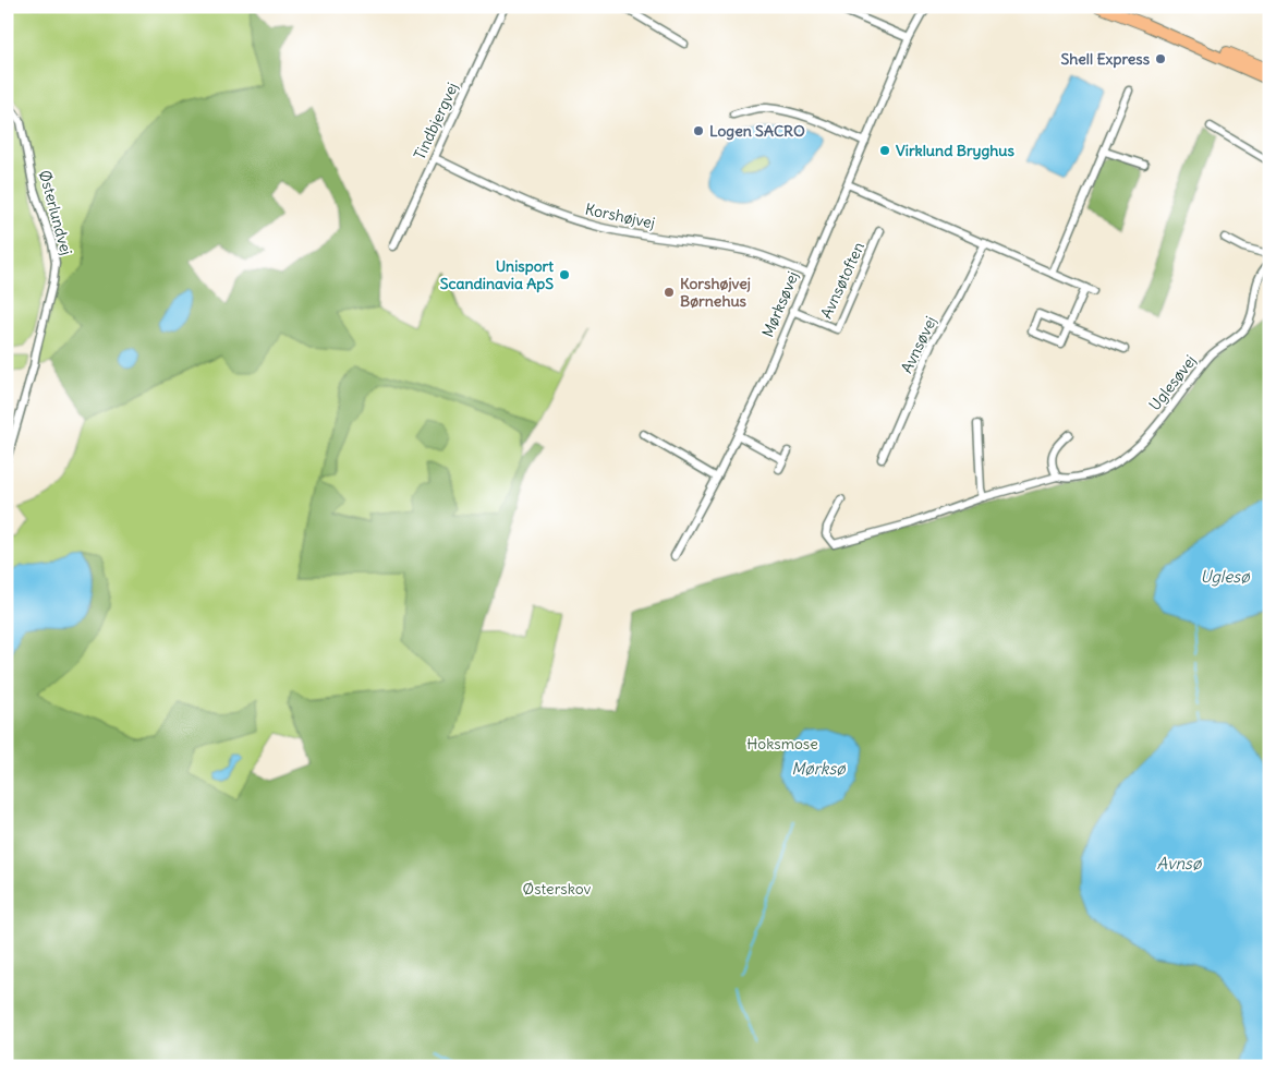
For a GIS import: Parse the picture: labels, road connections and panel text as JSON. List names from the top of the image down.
{
  "streets": {
    "street": [
      "Tindbjergvej",
      "Østerlundvej",
      "Korshøjvej",
      "Avnsøtoften",
      "Mørksøvej",
      "Avnsøvej",
      "Uglesøvej"
    ]
  },
  "crossings": [
    ["Tindbjergvej", "Korshøjvej"],
    ["Korshøjvej", "Mørksøvej"],
    ["Avnsøtoften", "Mørksøvej"]
  ],
  "water": ["Uglesø", "Mørksø", "Avnsø"],
  "parks": ["Hoksmose", "Østerskov"],
  "places": [
    "Shell Express",
    "Logen SACRO",
    "Virklund Bryghus",
    "Unisport Scandinavia ApS",
    "Korshøjvej Børnehus"
  ]
}
